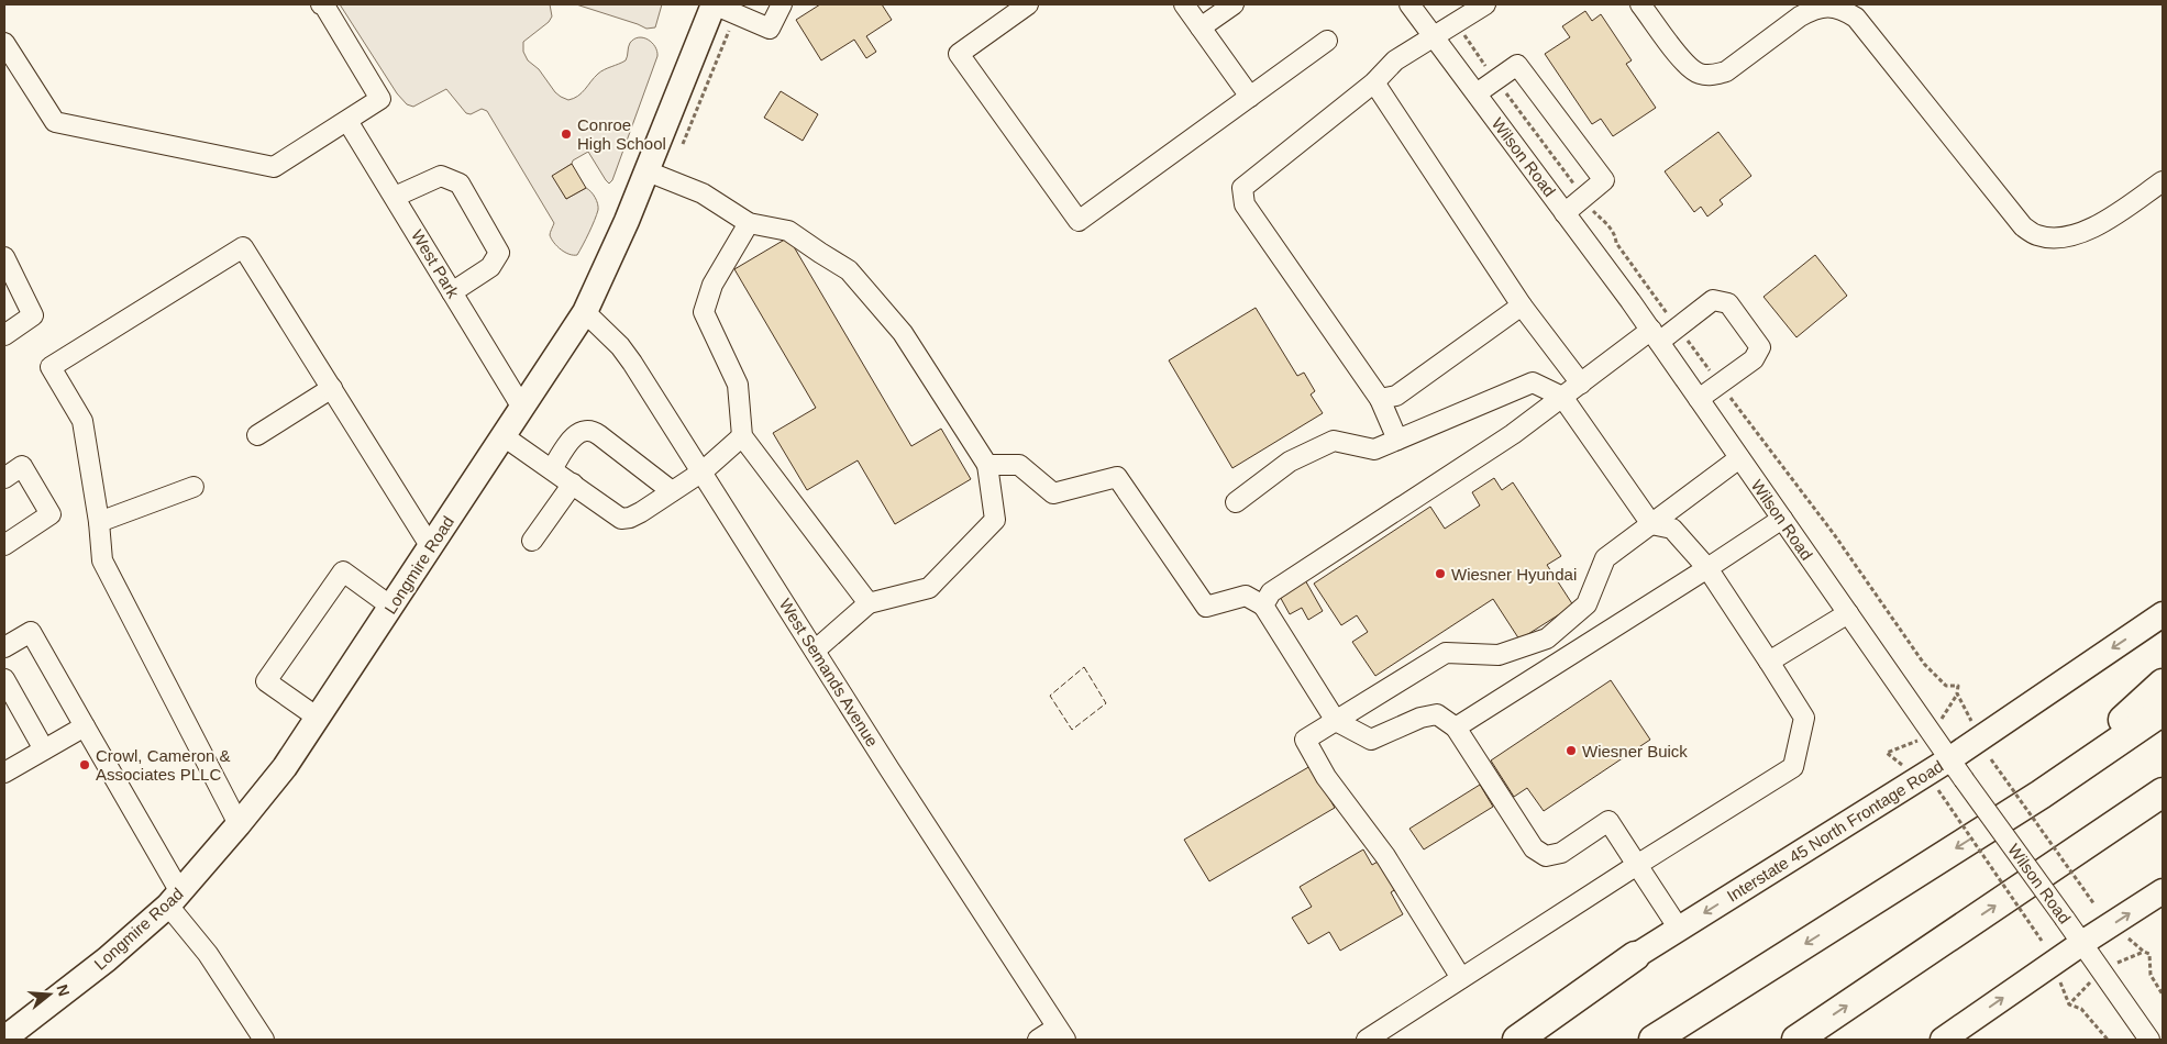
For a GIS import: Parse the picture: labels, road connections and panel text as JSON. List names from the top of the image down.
{
  "streets": {
    "main road": ["Longmire Road", "Interstate 45 North Frontage Road"],
    "street": ["Wilson Road", "West Park", "West Semands Avenue"]
  },
  "crossings": [
    ["Wilson Road", "Interstate 45 North Frontage Road"],
    ["West Park", "Longmire Road"],
    ["Longmire Road", "West Semands Avenue"]
  ],
  "one_way": ["Interstate 45 North Frontage Road"],
  "places": [
    "Conroe High School",
    "Wiesner Hyundai",
    "Wiesner Buick",
    "Crowl, Cameron & Associates PLLC"
  ],
  "north": "right"
}
